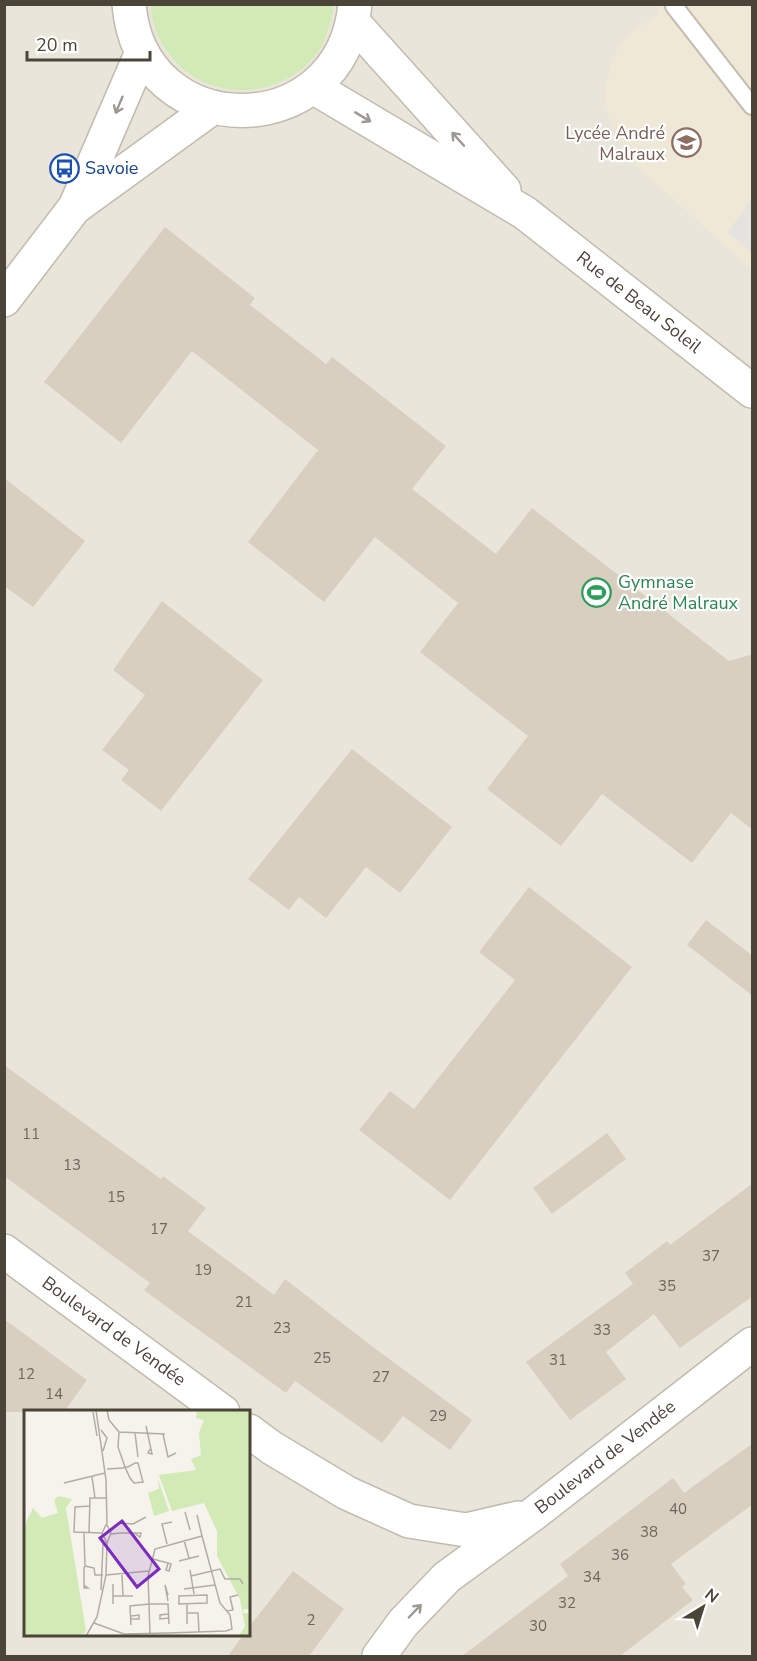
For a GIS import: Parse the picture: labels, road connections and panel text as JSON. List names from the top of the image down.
{
  "streets": {
    "street": ["Rue de Beau Soleil", "Boulevard de Vendée"]
  },
  "places": {
    "school or university": ["Lycée André Malraux"],
    "bus stop": ["Savoie"],
    "sports": ["Gymnase André Malraux"]
  },
  "house_numbers": [
    "11",
    "13",
    "15",
    "17",
    "37",
    "19",
    "35",
    "21",
    "23",
    "33",
    "25",
    "31",
    "12",
    "27",
    "14",
    "29",
    "40",
    "38",
    "36",
    "34",
    "32",
    "2",
    "30"
  ],
  "scale_bar": "20 m",
  "north": "top right"
}
